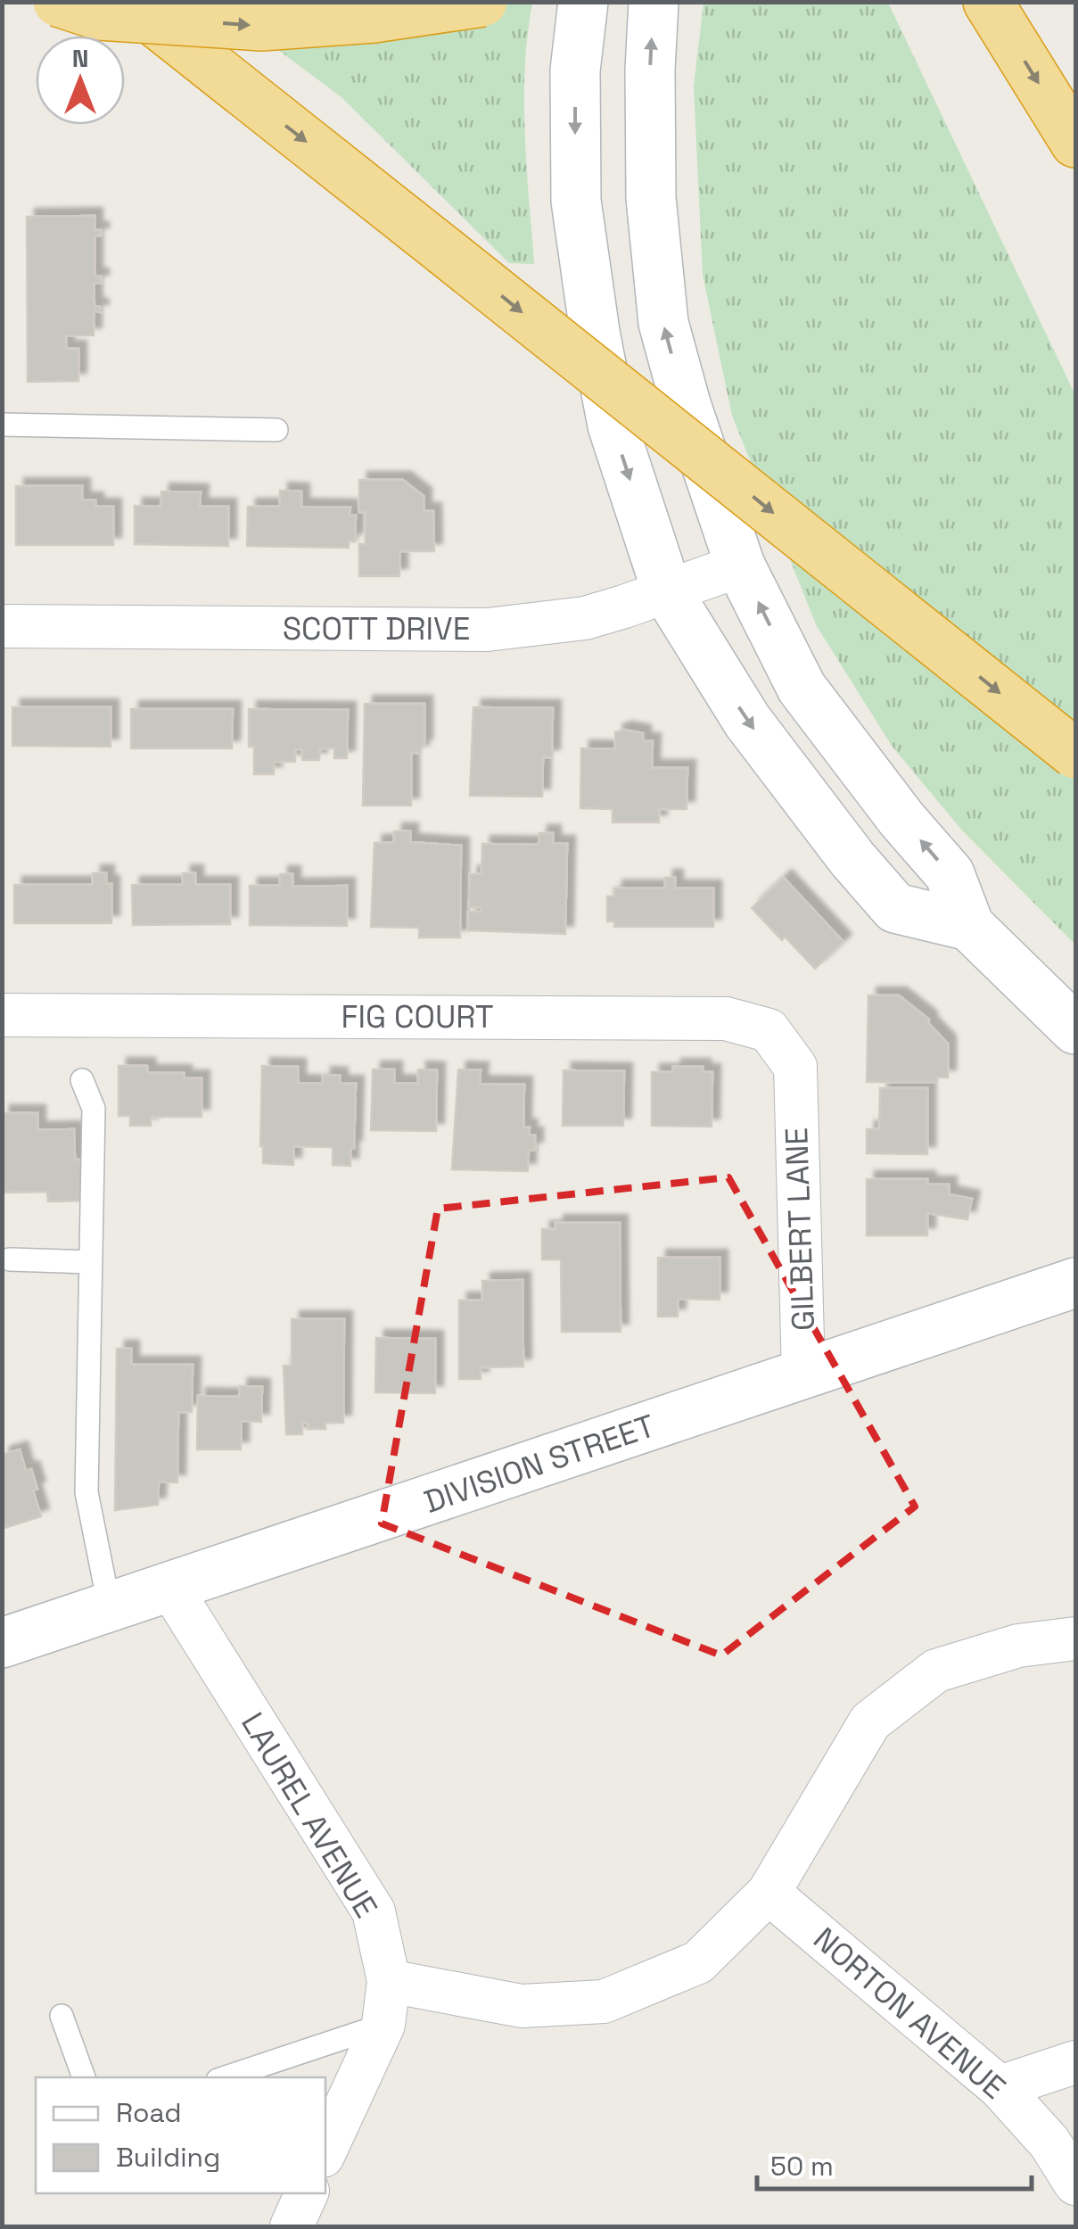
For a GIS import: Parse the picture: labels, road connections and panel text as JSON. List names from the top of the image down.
{
  "streets": {
    "main road": ["DIVISION STREET"],
    "street": [
      "SCOTT DRIVE",
      "FIG COURT",
      "GILBERT LANE",
      "LAUREL AVENUE",
      "NORTON AVENUE"
    ]
  },
  "crossings": [
    ["FIG COURT", "GILBERT LANE"],
    ["GILBERT LANE", "DIVISION STREET"],
    ["DIVISION STREET", "LAUREL AVENUE"]
  ],
  "legend": ["Road", "Building"],
  "scale_bar": "50 m",
  "north": "top"
}
